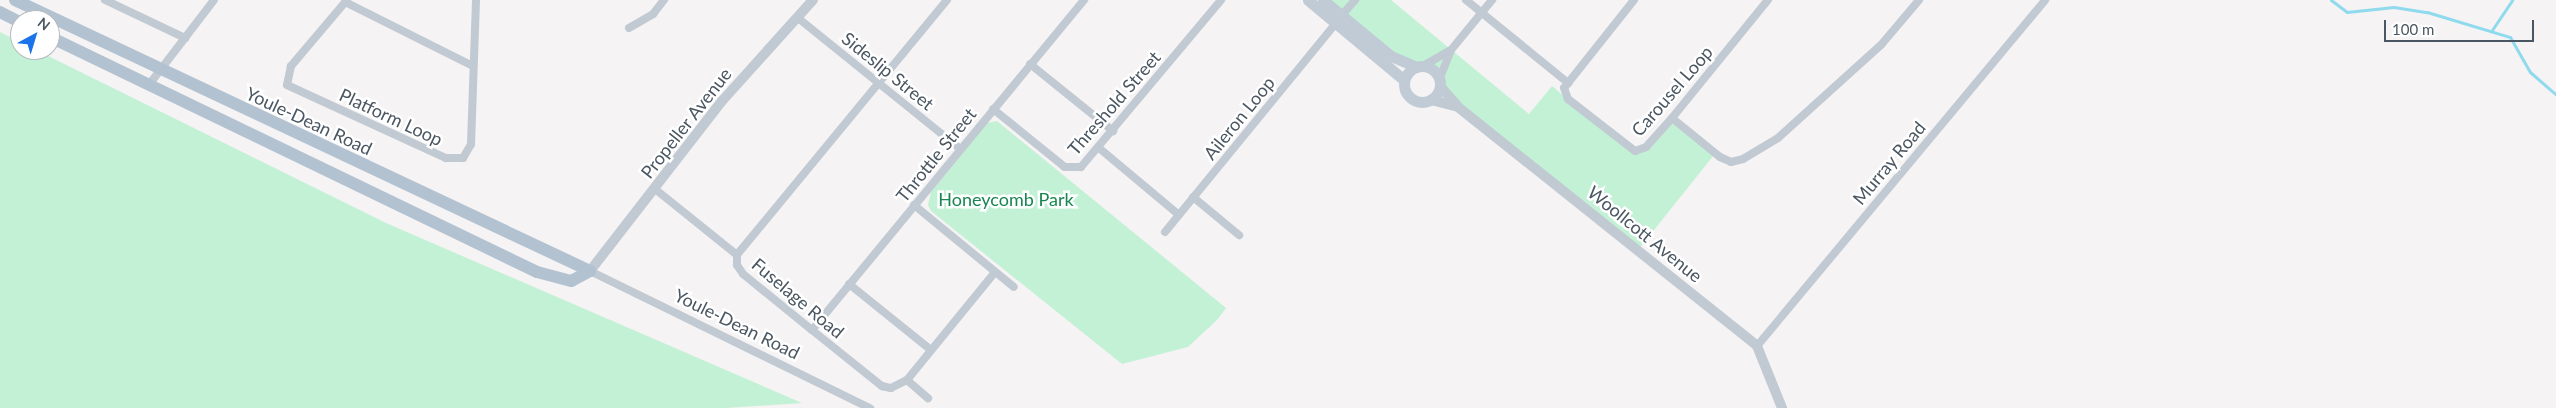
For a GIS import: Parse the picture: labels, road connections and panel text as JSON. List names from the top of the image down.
{
  "streets": {
    "main road": ["Youle-Dean Road", "Woollcott Avenue"],
    "street": [
      "Sideslip Street",
      "Carousel Loop",
      "Threshold Street",
      "Platform Loop",
      "Aileron Loop",
      "Propeller Avenue",
      "Throttle Street",
      "Murray Road",
      "Fuselage Road"
    ]
  },
  "crossings": [
    ["Sideslip Street", "Propeller Avenue"],
    ["Sideslip Street", "Throttle Street"],
    ["Sideslip Street", "Fuselage Road"],
    ["Threshold Street", "Throttle Street"],
    ["Aileron Loop", "Woollcott Avenue"],
    ["Youle-Dean Road", "Propeller Avenue"],
    ["Throttle Street", "Fuselage Road"],
    ["Murray Road", "Woollcott Avenue"]
  ],
  "parks": ["Honeycomb Park"],
  "scale_bar": "100 m",
  "north": "top right"
}
